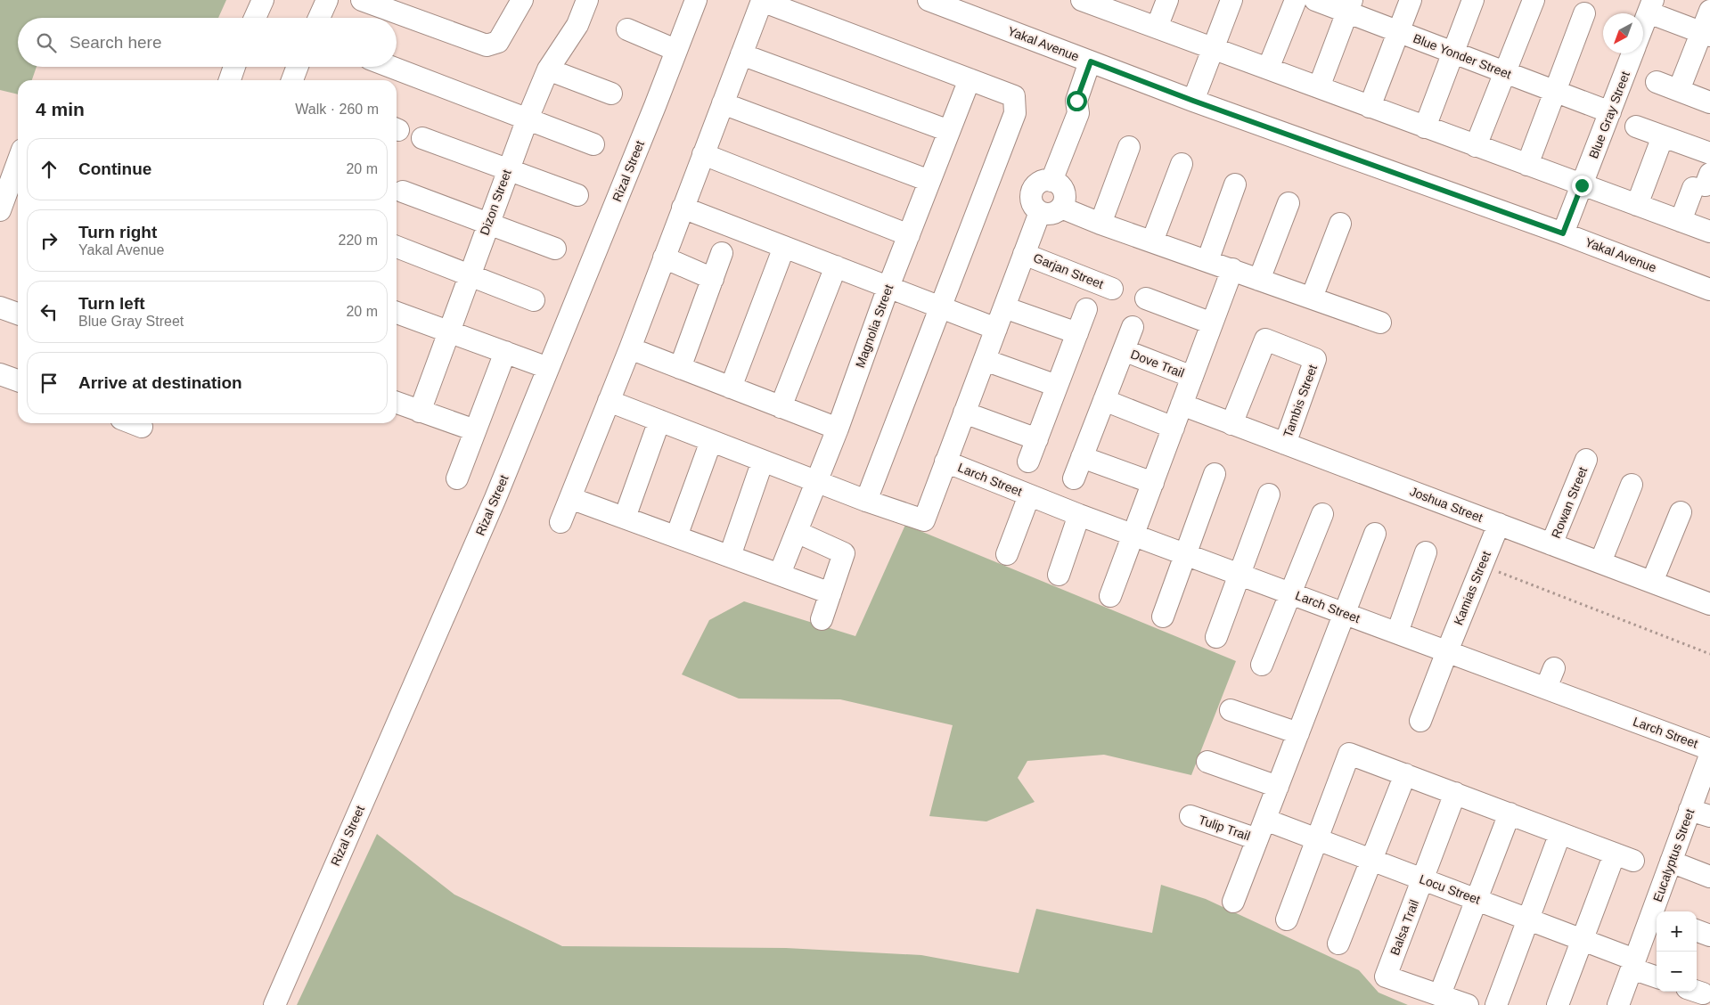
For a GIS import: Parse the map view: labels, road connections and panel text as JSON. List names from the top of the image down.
{
  "streets": {
    "street": [
      "Yakal Avenue",
      "Blue Yonder Street",
      "Blue Gray Street",
      "Rizal Street",
      "Dizon Street",
      "Garjan Street",
      "Magnolia Street",
      "Dove Trail",
      "Tambis Street",
      "Larch Street",
      "Rowan Street",
      "Joshua Street",
      "Kamias Street",
      "Tulip Trail",
      "Eucalyptus Street",
      "Locu Street",
      "Balsa Trail"
    ]
  },
  "crossings": [
    ["Yakal Avenue", "Blue Gray Street"],
    ["Blue Yonder Street", "Blue Gray Street"],
    ["Tambis Street", "Joshua Street"],
    ["Larch Street", "Kamias Street"],
    ["Larch Street", "Eucalyptus Street"],
    ["Rowan Street", "Joshua Street"],
    ["Joshua Street", "Kamias Street"],
    ["Eucalyptus Street", "Locu Street"],
    ["Locu Street", "Balsa Trail"]
  ],
  "north": "bottom left",
  "page": {
    "search": "Search here",
    "heading": ["4 min", "Walk · 260 m"],
    "list": [
      ["Continue", "20 m"],
      ["Turn right", "Yakal Avenue", "220 m"],
      ["Turn left", "Blue Gray Street", "20 m"],
      "Arrive at destination"
    ],
    "map_buttons": ["+", "−"]
  }
}
